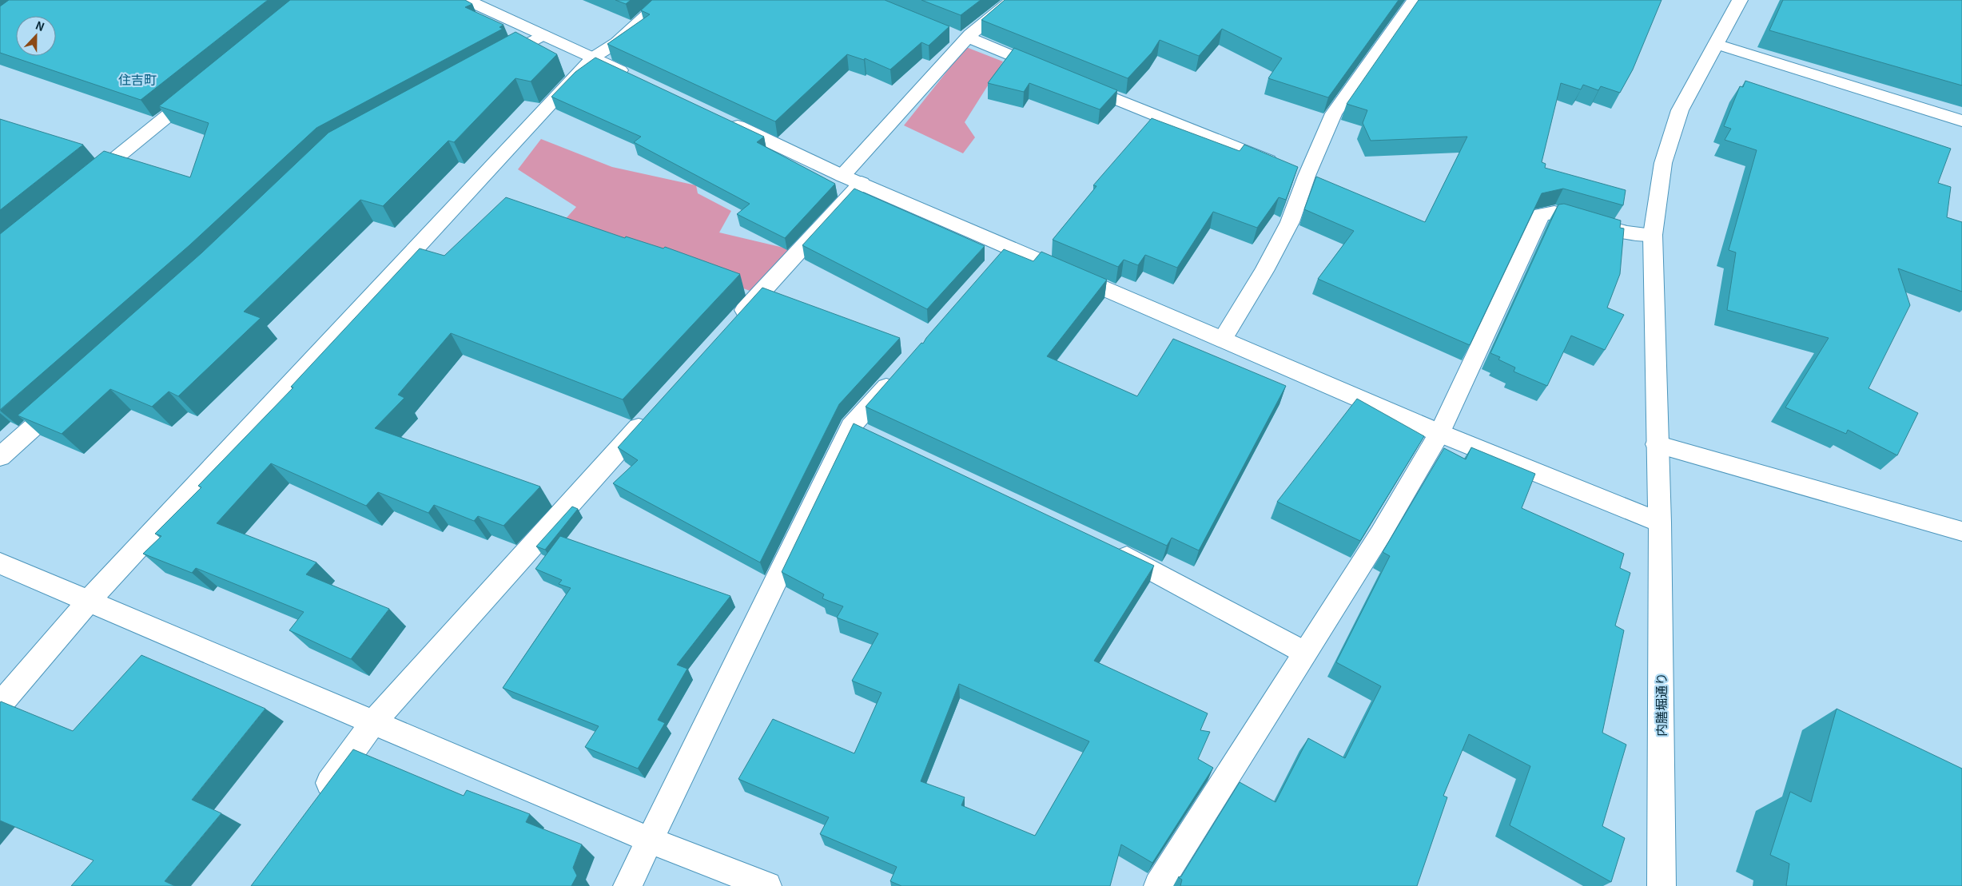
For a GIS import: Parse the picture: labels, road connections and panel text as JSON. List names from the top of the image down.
{
  "streets": {
    "street": ["内膳堀通り"]
  },
  "districts": ["住吉町"],
  "north": "top"
}
